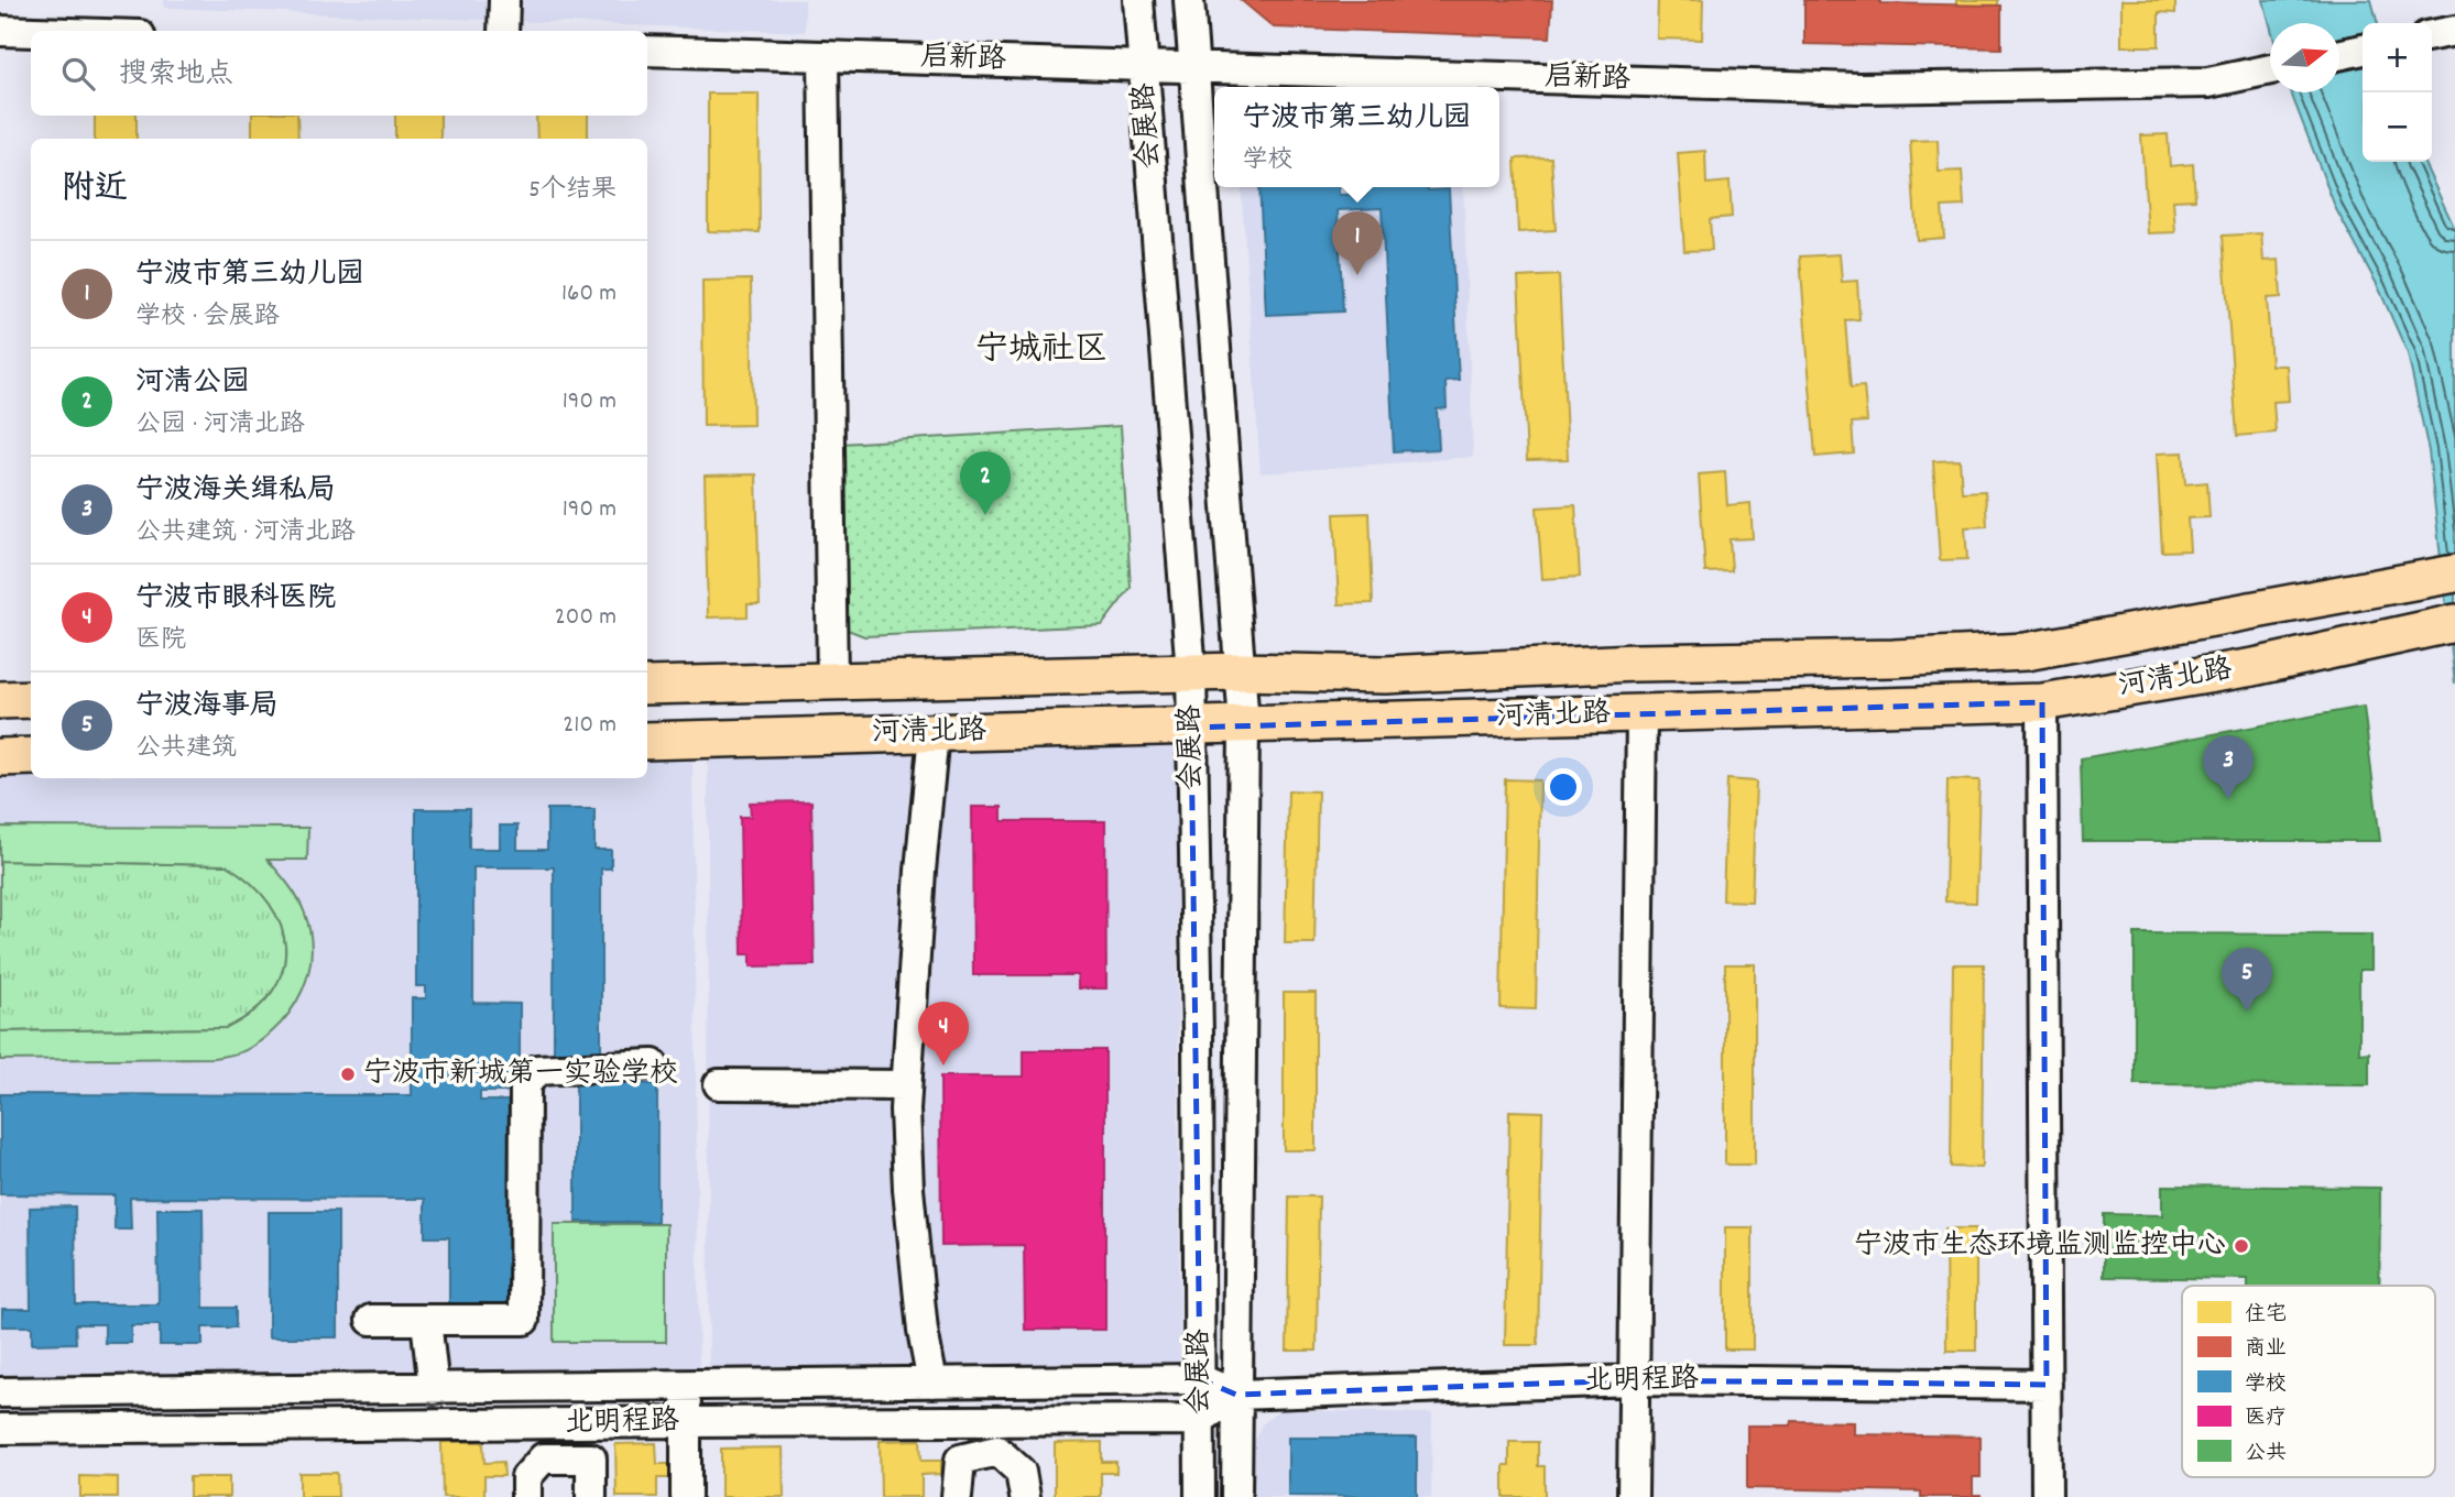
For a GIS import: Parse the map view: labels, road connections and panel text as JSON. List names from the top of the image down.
{
  "streets": {
    "main road": ["河清北路"],
    "street": ["启新路", "会展路", "北明程路"]
  },
  "crossings": [
    ["启新路", "会展路"],
    ["会展路", "河清北路"],
    ["会展路", "北明程路"]
  ],
  "districts": ["宁城社区"],
  "places": ["宁波市新城第一实验学校", "宁波市生态环境监测监控中心"],
  "legend": [
    "住宅",
    "商业",
    "学校",
    "医疗",
    "公共"
  ],
  "north": "right",
  "page": {
    "map_buttons": ["+", "−"],
    "search": "搜索地点",
    "popup": ["宁波市第三幼儿园", "学校"],
    "heading": ["附近", "5个结果"],
    "pins": [
      "1",
      "2",
      "3",
      "5",
      "4"
    ],
    "list": [
      {
        "mark": "1",
        "name": "宁波市第三幼儿园",
        "note": "学校 · 会展路",
        "value": "160 m"
      },
      {
        "mark": "2",
        "name": "河清公园",
        "note": "公园 · 河清北路",
        "value": "190 m"
      },
      {
        "mark": "3",
        "name": "宁波海关缉私局",
        "note": "公共建筑 · 河清北路",
        "value": "190 m"
      },
      {
        "mark": "4",
        "name": "宁波市眼科医院",
        "note": "医院",
        "value": "200 m"
      },
      {
        "mark": "5",
        "name": "宁波海事局",
        "note": "公共建筑",
        "value": "210 m"
      }
    ]
  }
}
